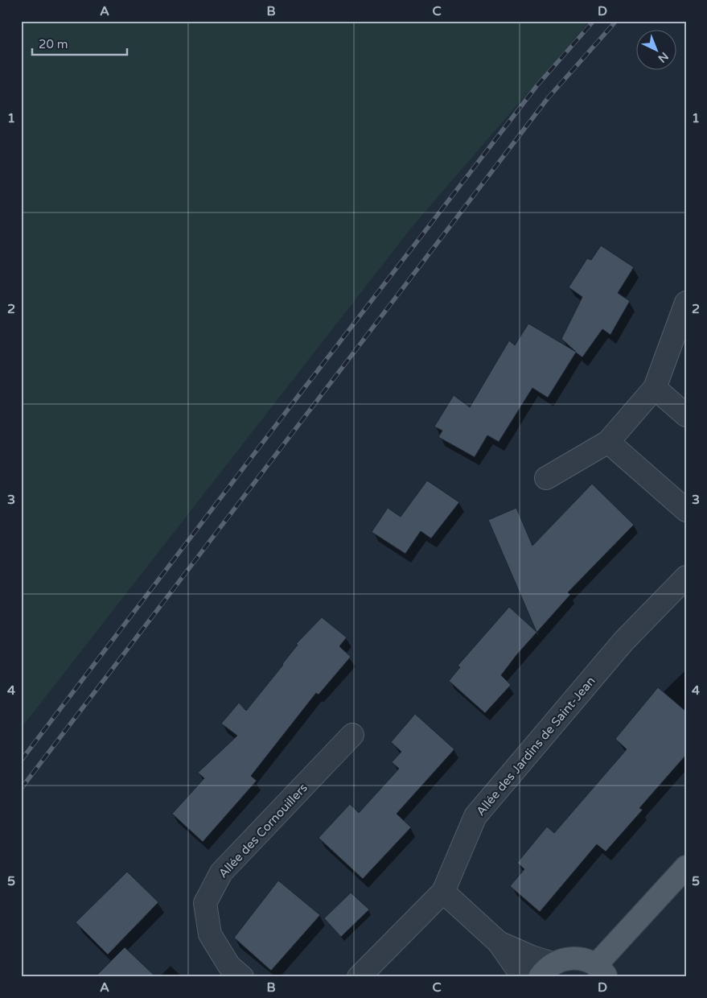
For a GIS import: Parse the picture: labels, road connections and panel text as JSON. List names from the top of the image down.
{
  "streets": {
    "street": ["Allée des Jardins de Saint-Jean", "Allée des Cornouillers"]
  },
  "scale_bar": "20 m",
  "north": "bottom right",
  "grid": {
    "columns": [
      "A",
      "B",
      "C",
      "D"
    ],
    "rows": [
      "1",
      "2",
      "3",
      "4",
      "5"
    ]
  }
}
